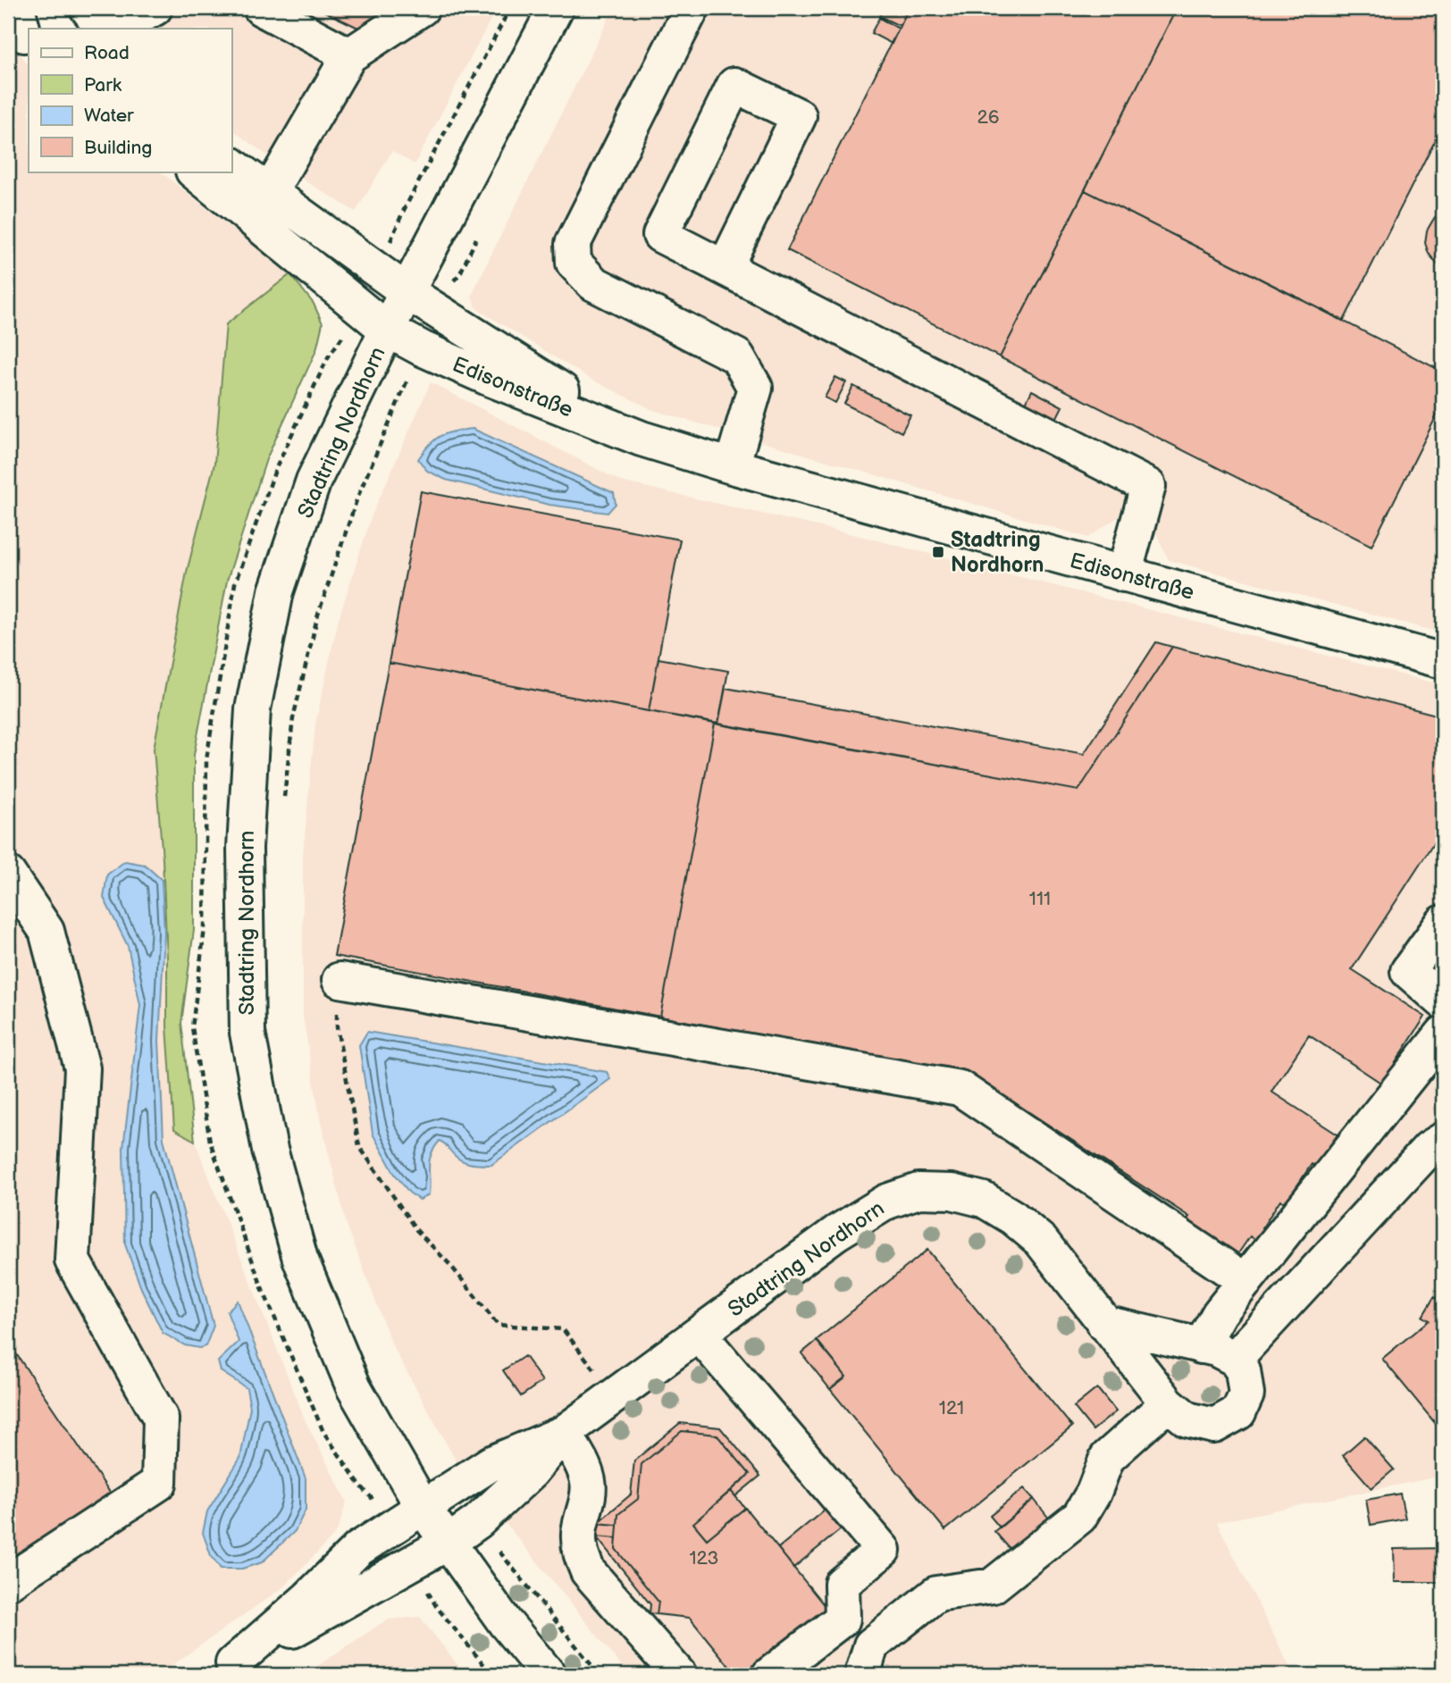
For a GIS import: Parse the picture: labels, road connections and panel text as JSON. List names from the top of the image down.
{
  "streets": {
    "street": ["Edisonstraße", "Stadtring Nordhorn"]
  },
  "crossings": [
    ["Edisonstraße", "Stadtring Nordhorn"]
  ],
  "places": {
    "transit": ["Stadtring Nordhorn"]
  },
  "house_numbers": [
    "26",
    "111",
    "121",
    "123"
  ],
  "legend": [
    "Road",
    "Park",
    "Water",
    "Building"
  ]
}
